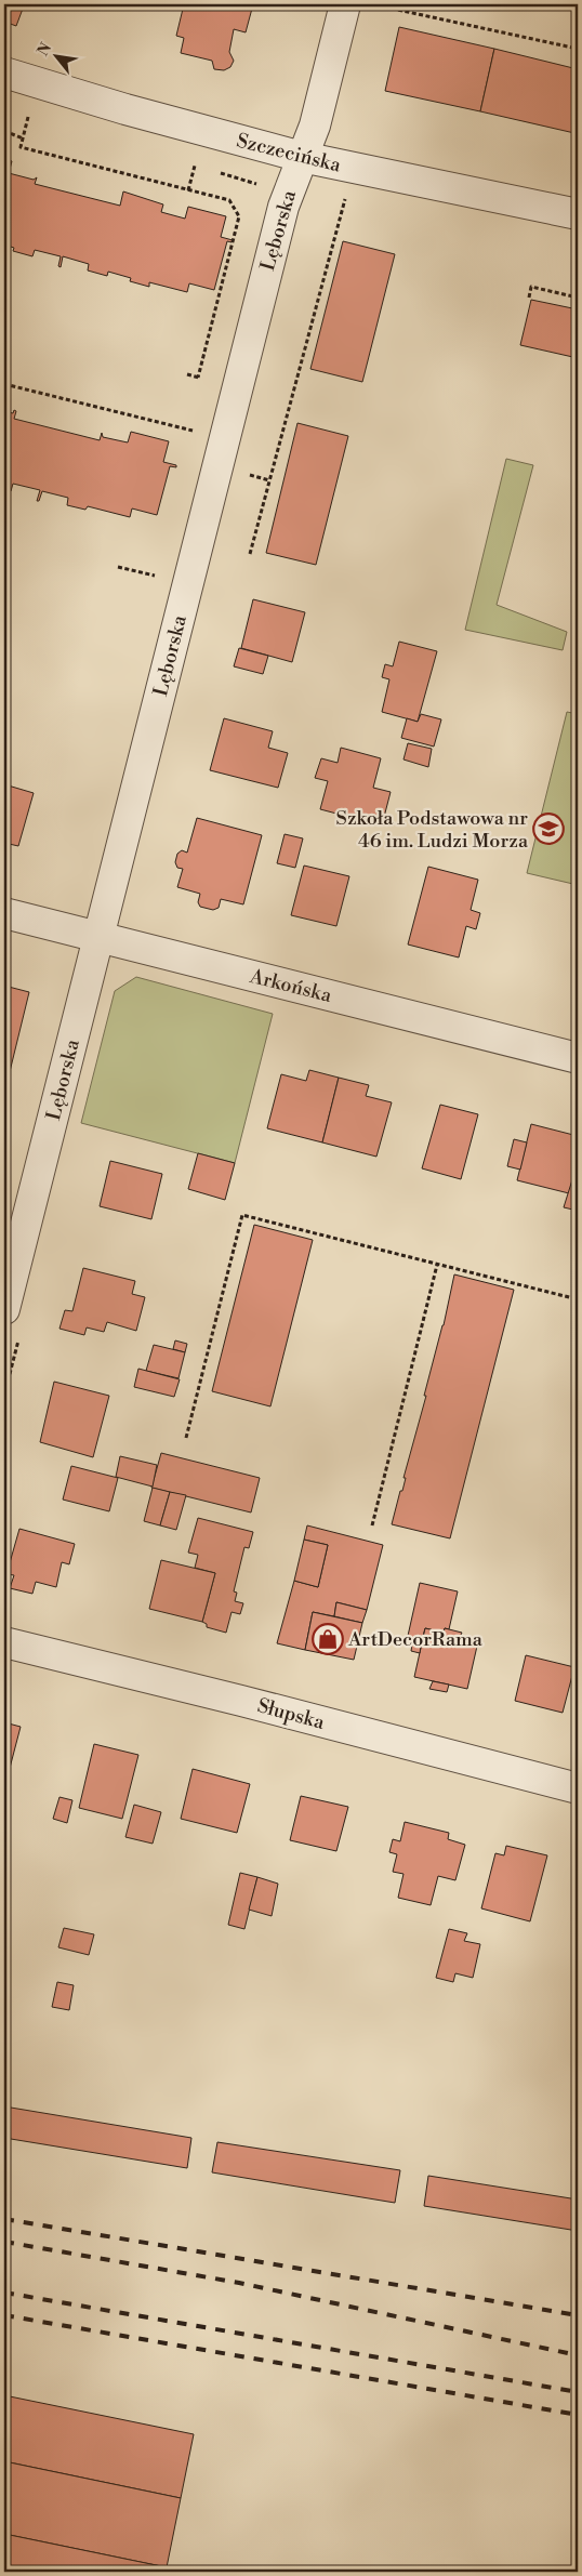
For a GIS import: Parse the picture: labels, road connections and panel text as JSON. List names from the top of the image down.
{
  "streets": {
    "street": [
      "Szczecińska",
      "Lęborska",
      "Arkońska",
      "Słupska"
    ]
  },
  "crossings": [
    ["Szczecińska", "Lęborska"],
    ["Lęborska", "Arkońska"]
  ],
  "places": {
    "school or university": ["Szkoła Podstawowa nr 46 im. Ludzi Morza"],
    "shop": ["ArtDecorRama"]
  },
  "north": "top left"
}
